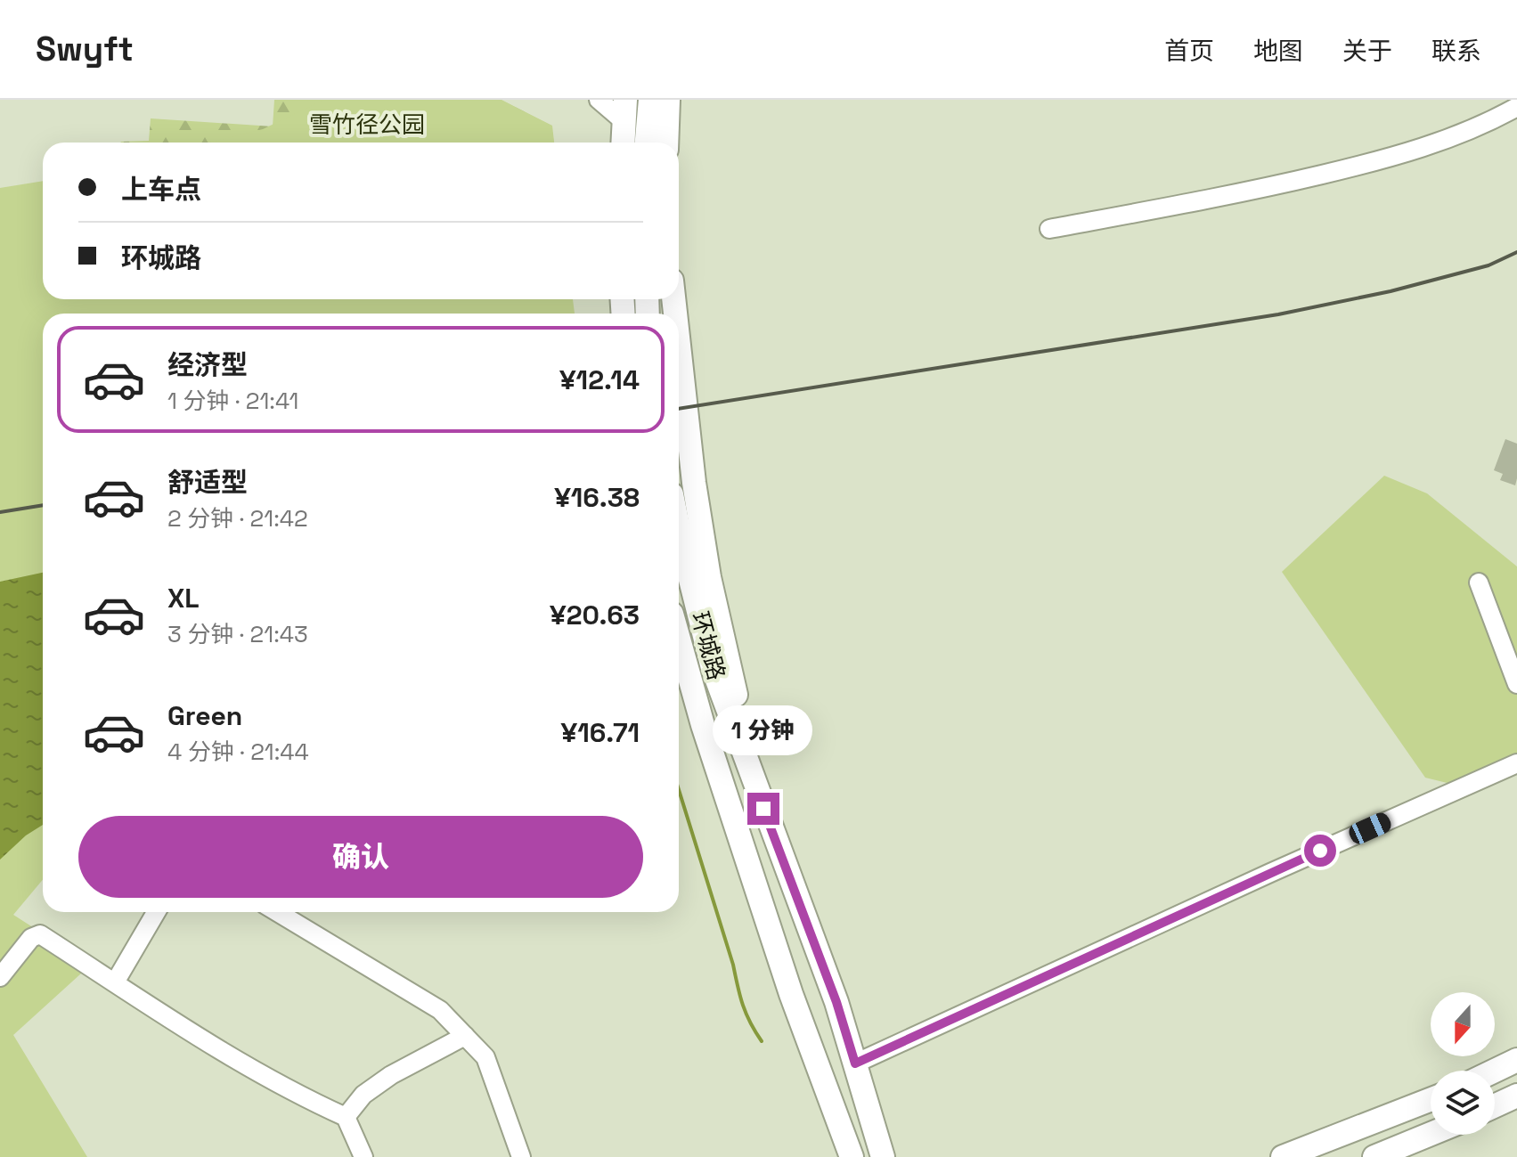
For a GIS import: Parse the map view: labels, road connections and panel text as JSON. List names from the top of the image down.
{
  "streets": {
    "main road": ["环城路"]
  },
  "parks": ["雪竹径公园"],
  "north": "bottom",
  "page": {
    "header": "Swyft",
    "nav": [
      "首页",
      "地图",
      "关于",
      "联系"
    ],
    "banner": ["上车点", "环城路"],
    "list": [
      {
        "name": "经济型",
        "note": "1 分钟 · 21:41",
        "value": "¥12.14"
      },
      {
        "name": "舒适型",
        "note": "2 分钟 · 21:42",
        "value": "¥16.38"
      },
      {
        "name": "XL",
        "note": "3 分钟 · 21:43",
        "value": "¥20.63"
      },
      {
        "name": "Green",
        "note": "4 分钟 · 21:44",
        "value": "¥16.71"
      }
    ],
    "bubble": "1 分钟",
    "buttons": "确认"
  }
}
